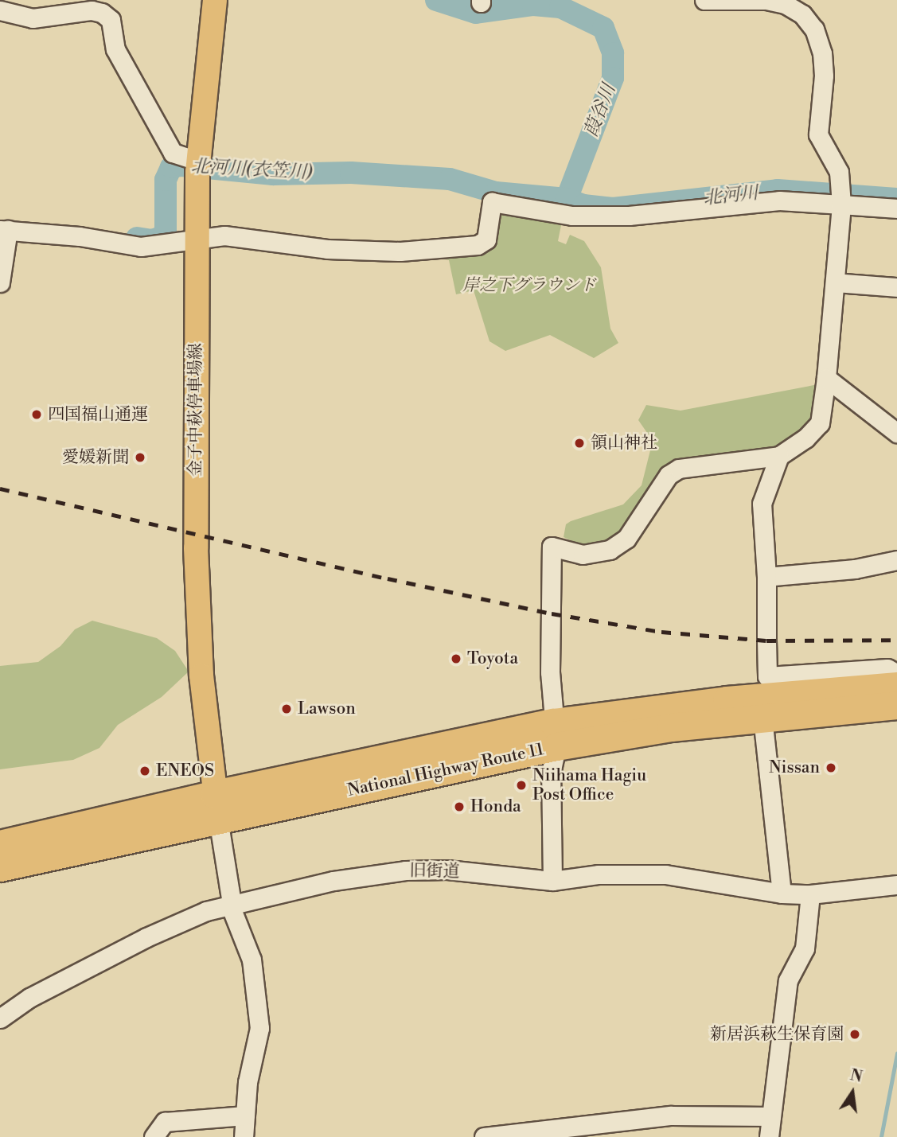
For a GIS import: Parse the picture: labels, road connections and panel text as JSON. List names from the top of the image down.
{
  "streets": {
    "highway": ["National Highway Route 11"],
    "main road": ["金子中萩停車場線"],
    "street": ["旧街道"]
  },
  "crossings": [
    ["金子中萩停車場線", "National Highway Route 11"]
  ],
  "water": ["葭谷川", "北河川(衣笠川)", "北河川"],
  "parks": ["岸之下グラウンド"],
  "places": [
    "四国福山通運",
    "領山神社",
    "愛媛新聞",
    "Toyota",
    "Lawson",
    "Nissan",
    "ENEOS",
    "Niihama Hagiu Post Office",
    "Honda",
    "新居浜萩生保育園"
  ],
  "north": "top"
}
